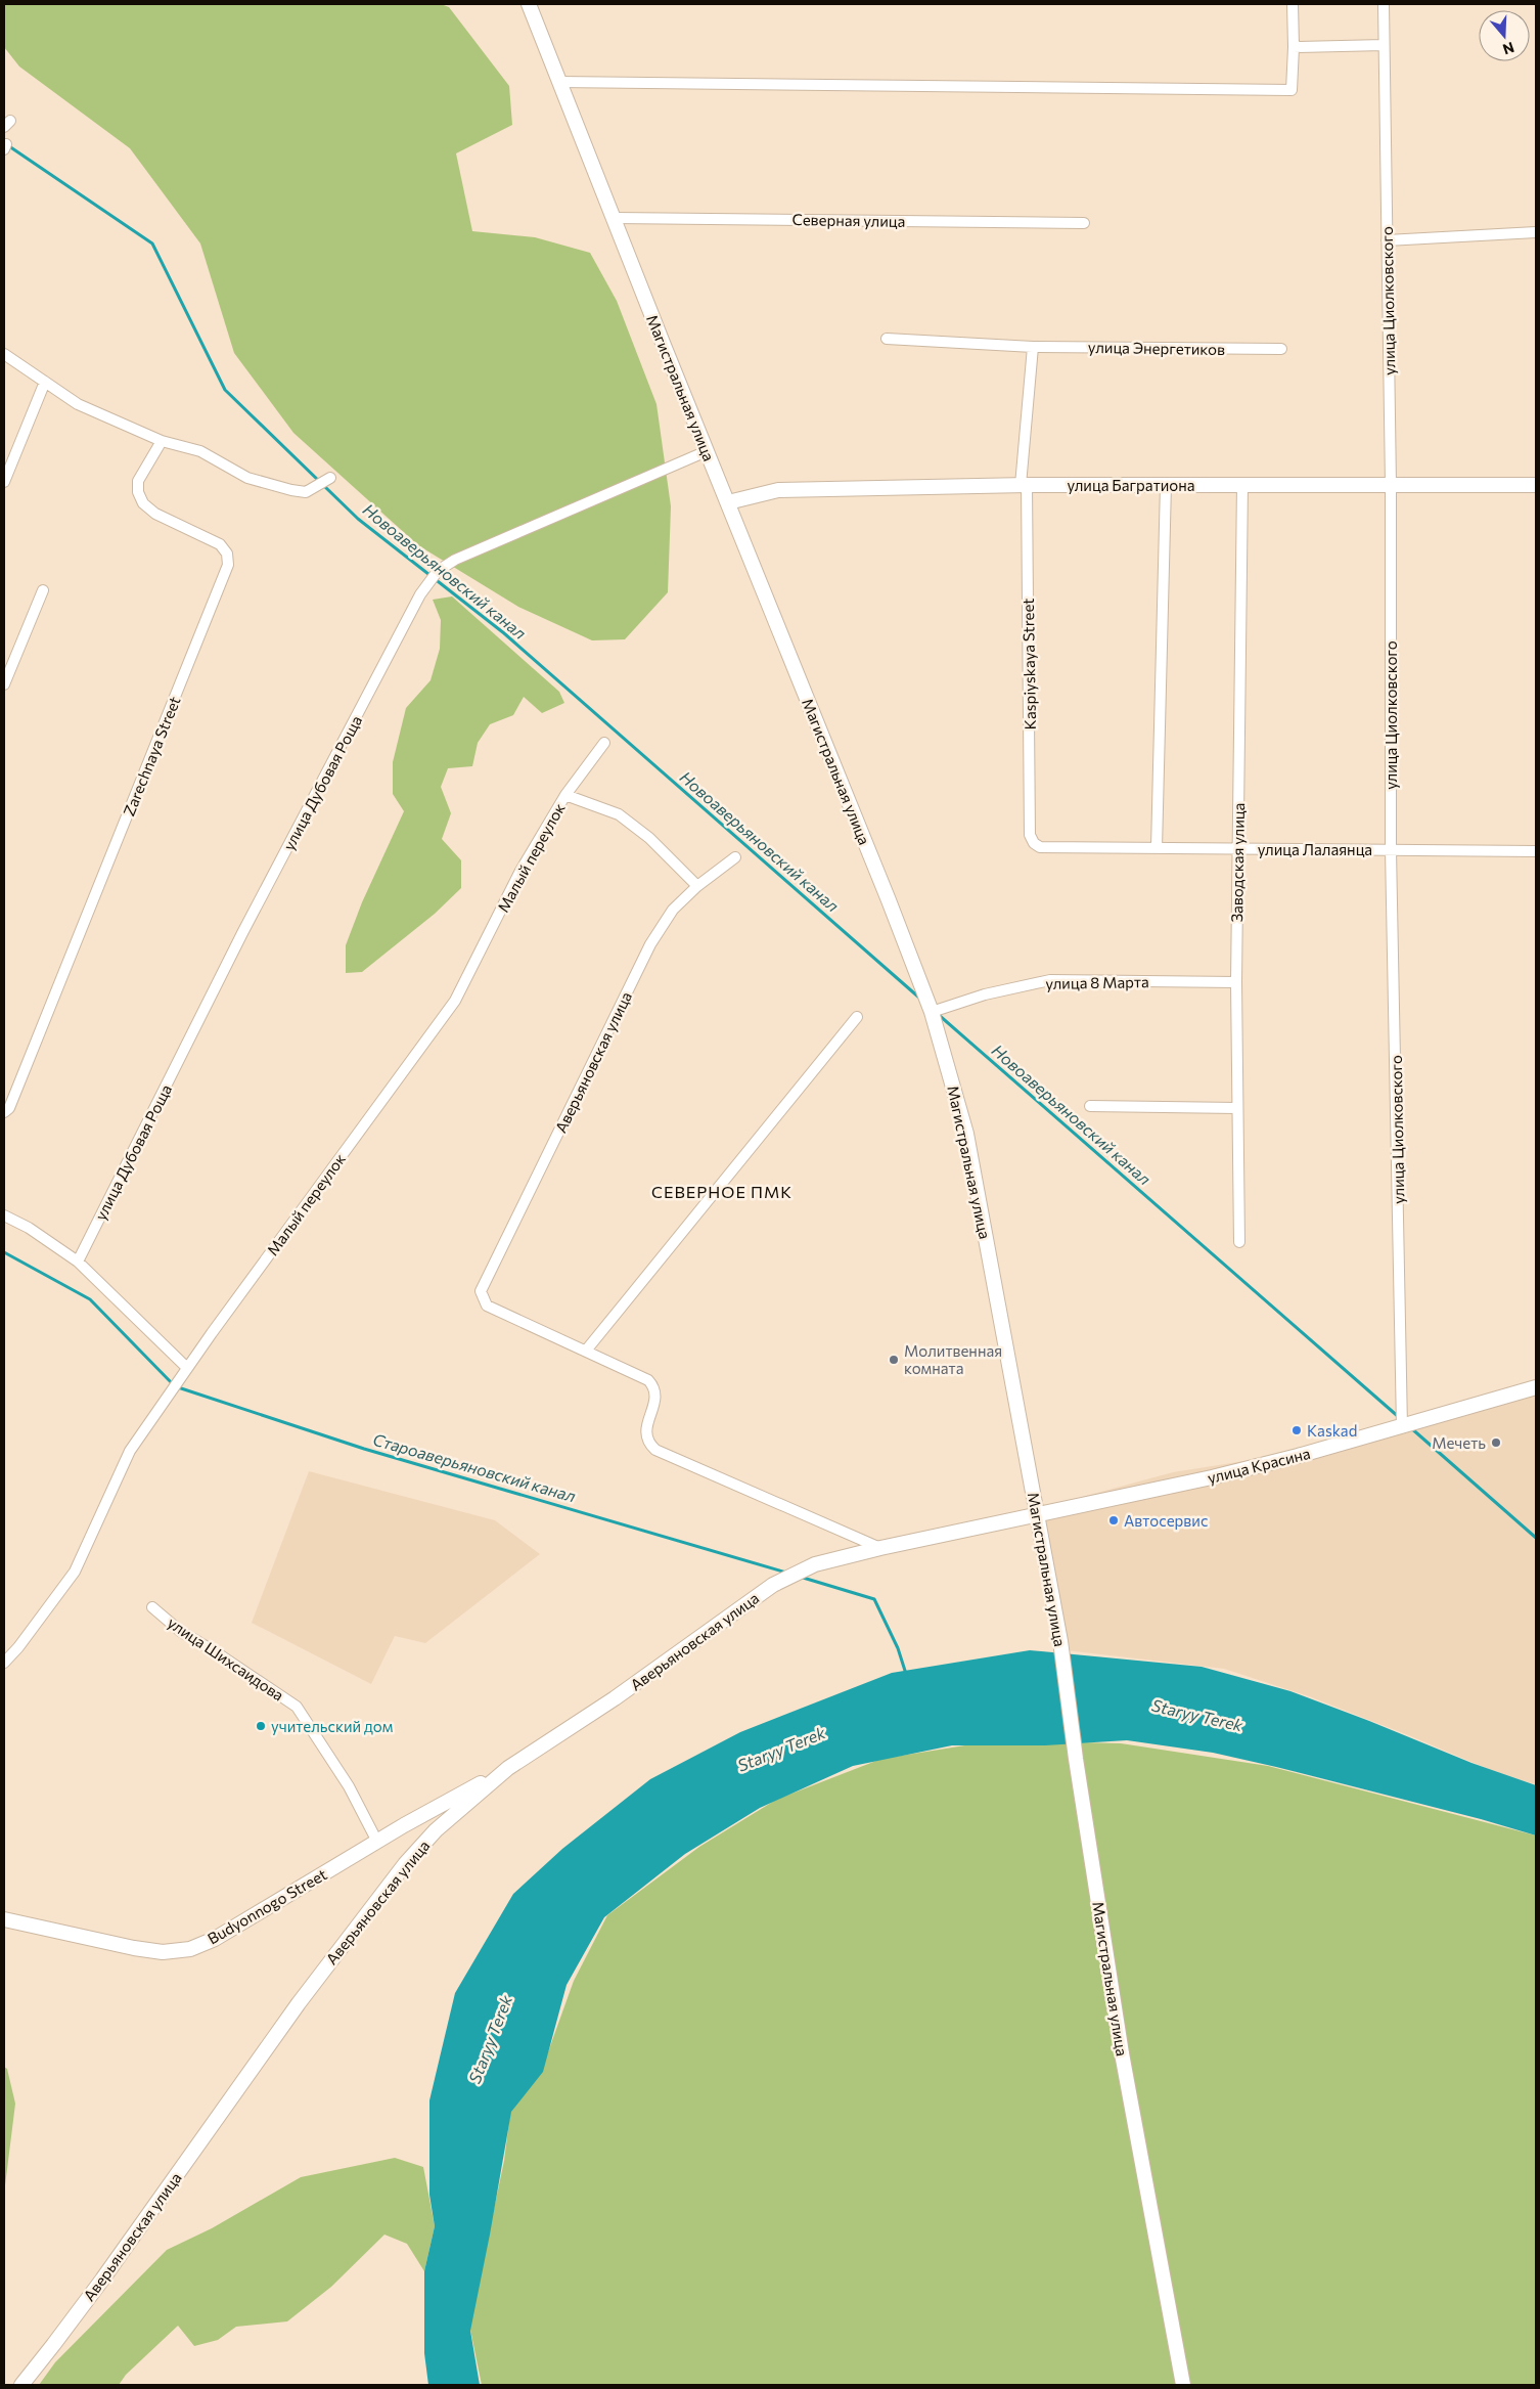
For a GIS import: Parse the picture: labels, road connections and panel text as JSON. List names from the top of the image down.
{
  "streets": {
    "street": [
      "Северная улица",
      "улица Циолковского",
      "улица Энергетиков",
      "Магистральная улица",
      "улица Багратиона",
      "Kaspiyskaya Street",
      "Zarechnaya Street",
      "улица Дубовая Роща",
      "улица Лалаянца",
      "Малый переулок",
      "Заводская улица",
      "улица 8 Марта",
      "Аверьяновская улица",
      "улица Красина",
      "улица Шихсаидова",
      "Budyonnogo Street"
    ]
  },
  "crossings": [
    ["Северная улица", "Магистральная улица"],
    ["улица Циолковского", "улица Багратиона"],
    ["улица Циолковского", "улица Лалаянца"],
    ["улица Циолковского", "улица Красина"],
    ["Магистральная улица", "улица Багратиона"],
    ["Магистральная улица", "улица Дубовая Роща"],
    ["Магистральная улица", "улица 8 Марта"],
    ["Магистральная улица", "Аверьяновская улица"],
    ["Магистральная улица", "улица Красина"],
    ["улица Багратиона", "Kaspiyskaya Street"],
    ["улица Багратиона", "Заводская улица"],
    ["Kaspiyskaya Street", "улица Лалаянца"],
    ["улица Лалаянца", "Заводская улица"],
    ["Заводская улица", "улица 8 Марта"],
    ["Аверьяновская улица", "улица Красина"],
    ["Аверьяновская улица", "Budyonnogo Street"],
    ["улица Шихсаидова", "Budyonnogo Street"]
  ],
  "districts": ["СЕВЕРНОЕ ПМК"],
  "water": ["Новоаверьяновский канал", "Староаверьяновский канал", "Staryy Terek"],
  "places": [
    "Молитвенная комната",
    "Kaskad",
    "Мечеть",
    "Автосервис",
    "учительский дом"
  ],
  "north": "bottom"
}
